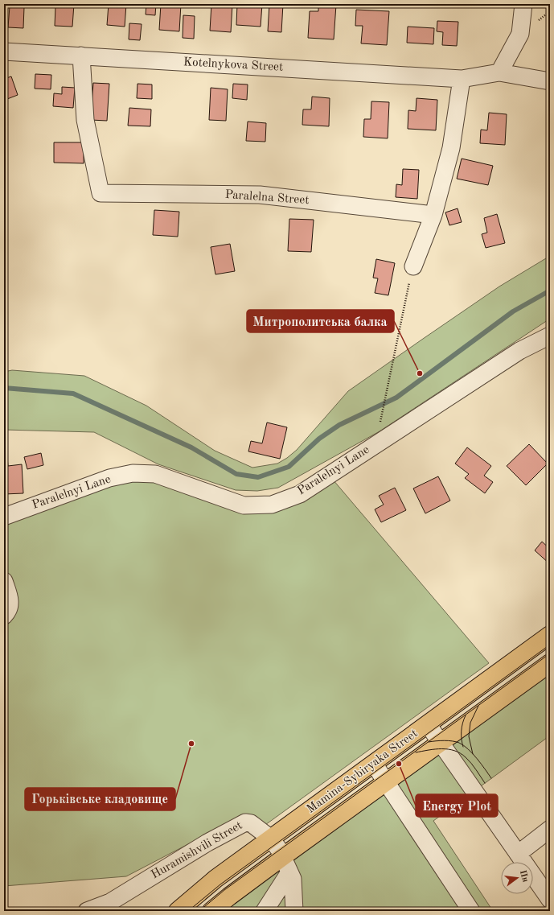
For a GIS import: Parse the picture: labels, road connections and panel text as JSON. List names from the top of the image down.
{
  "streets": {
    "main road": ["Mamina-Sybiryaka Street"],
    "street": [
      "Kotelnykova Street",
      "Paralelna Street",
      "Paralelnyi Lane",
      "Huramishvili Street"
    ]
  },
  "crossings": [
    ["Kotelnykova Street", "Paralelna Street"],
    ["Mamina-Sybiryaka Street", "Huramishvili Street"]
  ],
  "places": ["Митрополитська балка", "Горьківське кладовище", "Energy Plot"],
  "north": "right"
}
